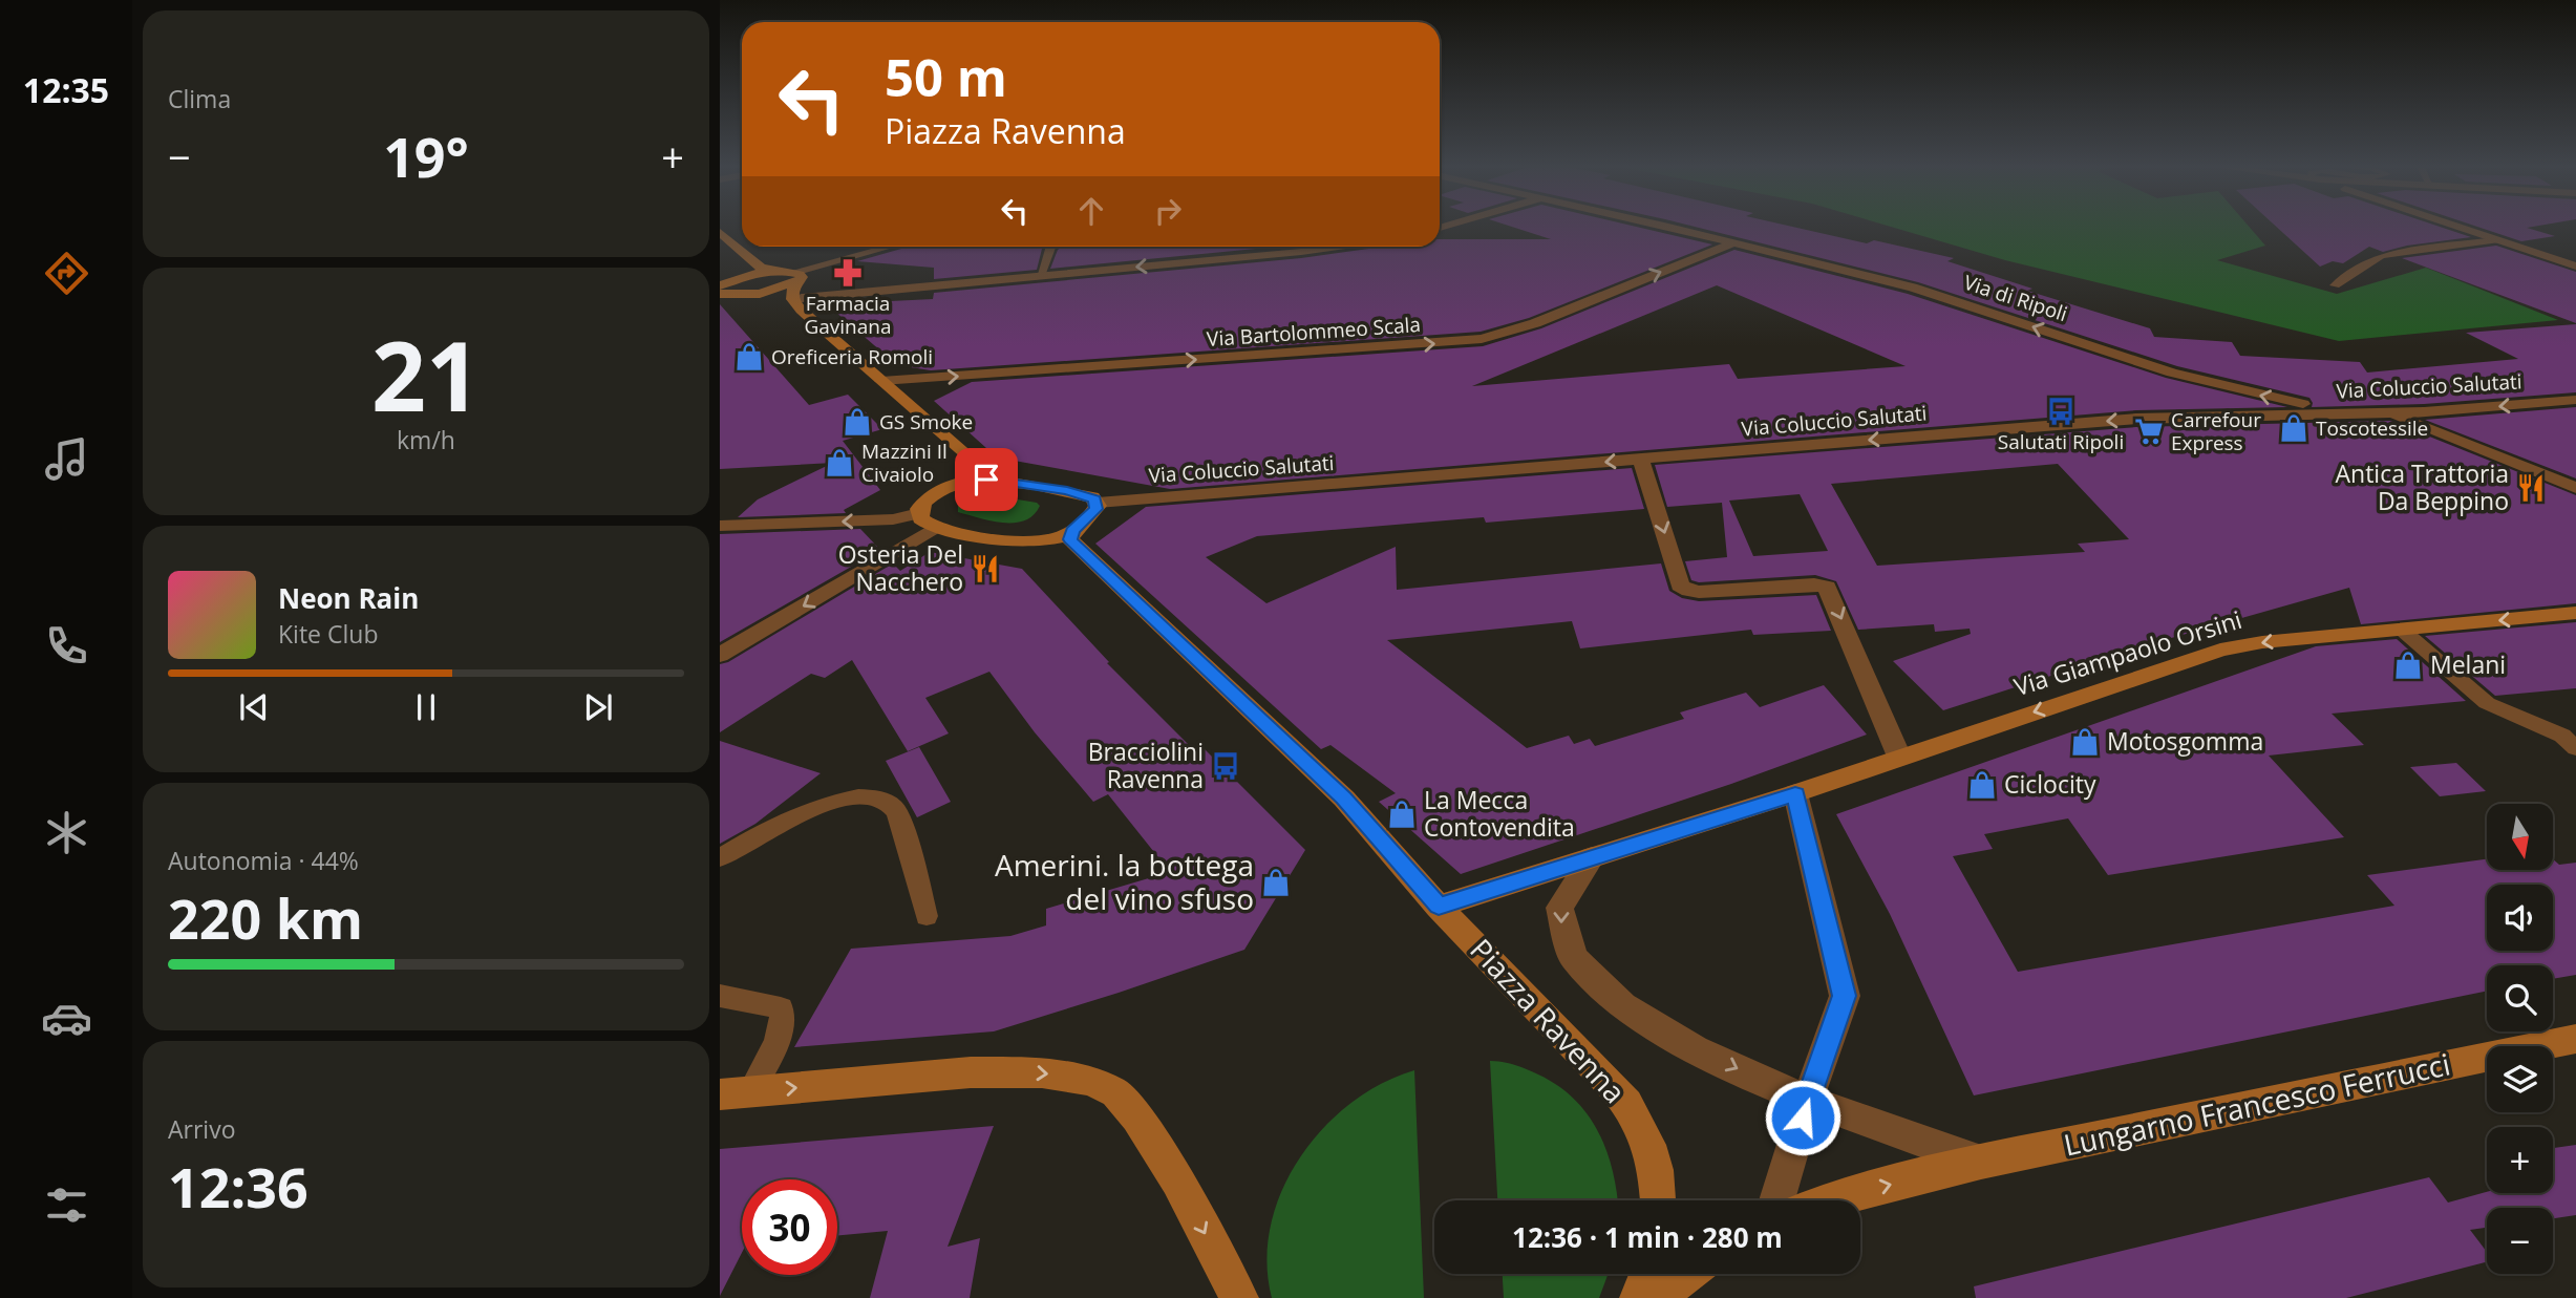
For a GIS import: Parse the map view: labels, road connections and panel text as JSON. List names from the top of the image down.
{
  "streets": {
    "street": [
      "Via di Ripoli",
      "Via Bartolommeo Scala",
      "Via Coluccio Salutati",
      "Via Giampaolo Orsini",
      "Piazza Ravenna",
      "Lungarno Francesco Ferrucci"
    ]
  },
  "crossings": [
    ["Via di Ripoli", "Via Bartolommeo Scala"],
    ["Via di Ripoli", "Via Coluccio Salutati"]
  ],
  "one_way": ["Via di Ripoli", "Via Coluccio Salutati", "Via Giampaolo Orsini"],
  "places": {
    "pharmacy": ["Farmacia Gavinana"],
    "shop": [
      "Oreficeria Romoli",
      "GS Smoke",
      "Toscotessile",
      "Mazzini Il Civaiolo",
      "Melani",
      "Motosgomma",
      "Ciclocity",
      "La Mecca Contovendita",
      "Amerini. la bottega del vino sfuso"
    ],
    "bus stop": ["Salutati Ripoli", "Bracciolini Ravenna"],
    "supermarket": ["Carrefour Express"],
    "restaurant": ["Antica Trattoria Da Beppino", "Osteria Del Nacchero"]
  },
  "north": "bottom",
  "page": {
    "tabs": "12:35",
    "tile": [
      "Clima",
      ["21", "km/h"],
      ["Autonomia · 44%", "220 km"],
      ["Arrivo", "12:36"]
    ],
    "turn": ["50 m", "Piazza Ravenna"],
    "heat": ["−", "19°", "+"],
    "song": ["Neon Rain", "Kite Club"],
    "map_buttons": ["+", "−"],
    "limit": "30",
    "trip": "12:36 · 1 min · 280 m"
  }
}
